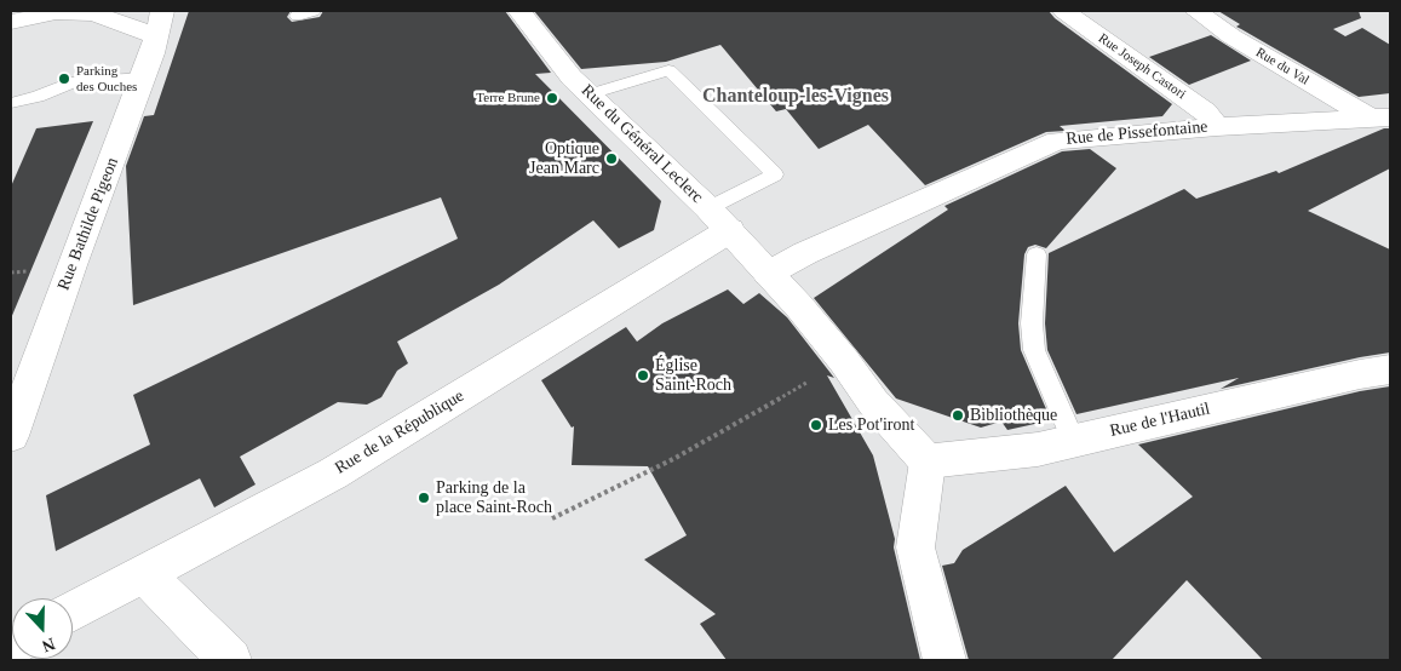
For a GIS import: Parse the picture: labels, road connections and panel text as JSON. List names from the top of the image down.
{
  "streets": {
    "street": [
      "Rue Joseph Castori",
      "Rue du Val",
      "Rue de Pissefontaine",
      "Rue du Général Leclerc",
      "Rue Bathilde Pigeon",
      "Rue de l'Hautil",
      "Rue de la République"
    ]
  },
  "crossings": [
    ["Rue Joseph Castori", "Rue de Pissefontaine"],
    ["Rue du Val", "Rue de Pissefontaine"],
    ["Rue de Pissefontaine", "Rue du Général Leclerc"],
    ["Rue du Général Leclerc", "Rue de l'Hautil"],
    ["Rue du Général Leclerc", "Rue de la République"]
  ],
  "districts": ["Chanteloup-les-Vignes"],
  "places": [
    "Parking des Ouches",
    "Terre Brune",
    "Optique Jean Marc",
    "Église Saint-Roch",
    "Bibliothèque",
    "Les Pot'iront",
    "Parking de la place Saint-Roch"
  ],
  "north": "bottom"
}
